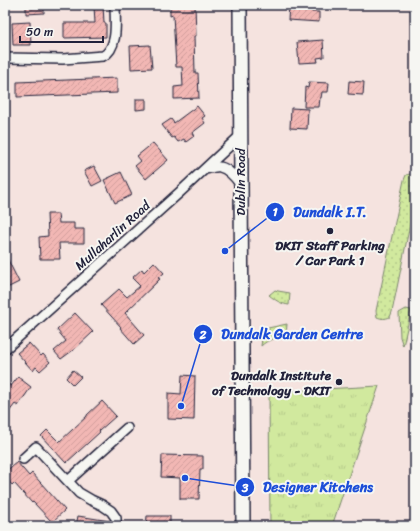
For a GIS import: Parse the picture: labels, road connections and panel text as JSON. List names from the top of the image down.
{
  "streets": {
    "main road": ["Dublin Road"],
    "street": ["Mullaharlin Road"]
  },
  "crossings": [
    ["Dublin Road", "Mullaharlin Road"]
  ],
  "places": [
    "DKIT Staff Parking / Car Park 1",
    "Dundalk I.T.",
    "Dundalk Institute of Technology - DKIT",
    "Dundalk Garden Centre",
    "Designer Kitchens"
  ],
  "scale_bar": "50 m"
}
